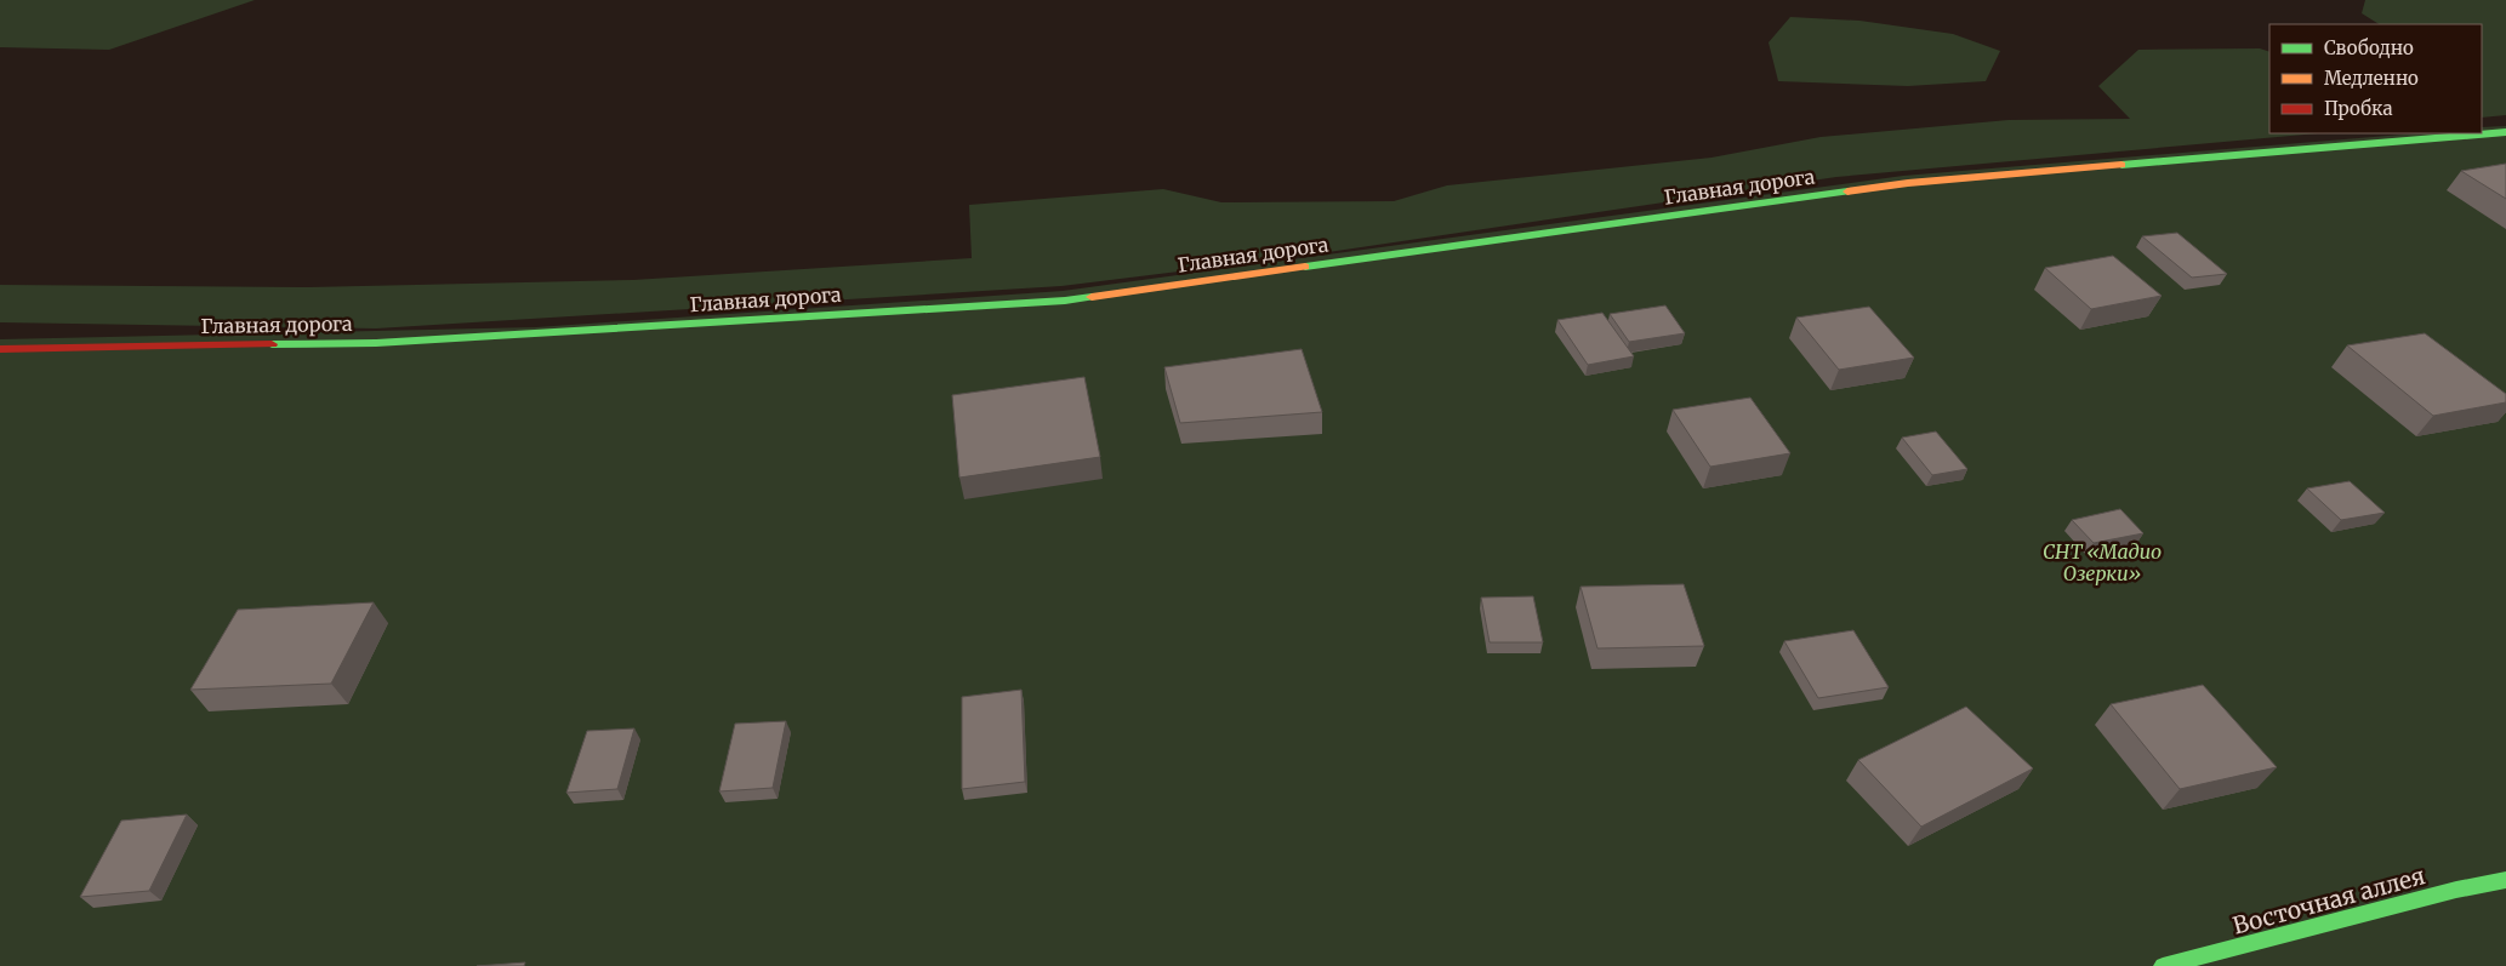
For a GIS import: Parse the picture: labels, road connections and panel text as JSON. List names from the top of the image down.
{
  "streets": {
    "street": ["Главная дорога", "Восточная аллея"]
  },
  "parks": ["СНТ «Мадио Озерки»"],
  "legend": ["Свободно", "Медленно", "Пробка"]
}
